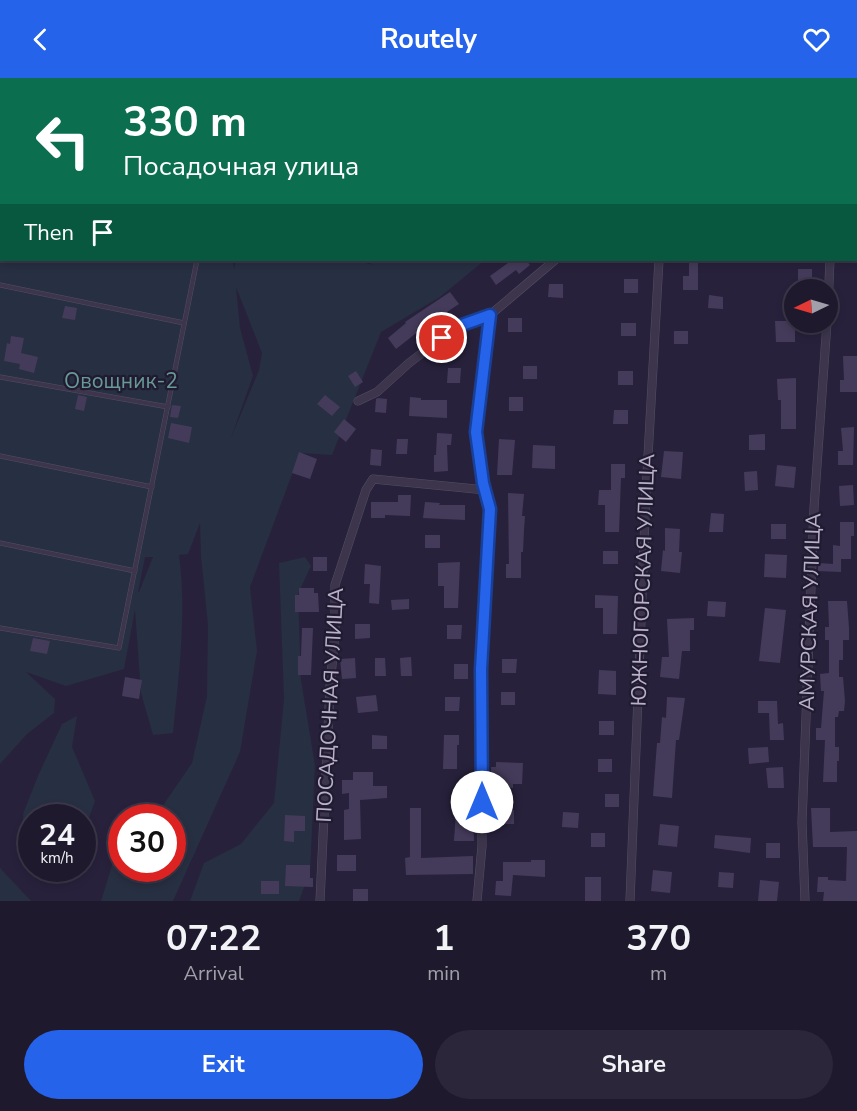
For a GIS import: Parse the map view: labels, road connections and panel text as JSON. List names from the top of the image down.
{
  "streets": {
    "street": ["ЮЖНОГОРСКАЯ УЛИЦА", "АМУРСКАЯ УЛИЦА", "ПОСАДОЧНАЯ УЛИЦА"]
  },
  "parks": ["Овощник-2"],
  "north": "left",
  "page": {
    "header": "Routely",
    "turn": ["330 m", "Посадочная улица"],
    "then": "Then",
    "speed": "24 km/h",
    "limit": "30",
    "eta": [
      "07:22",
      "Arrival",
      "1",
      "min",
      "370",
      "m"
    ],
    "buttons": ["Exit", "Share"]
  }
}
